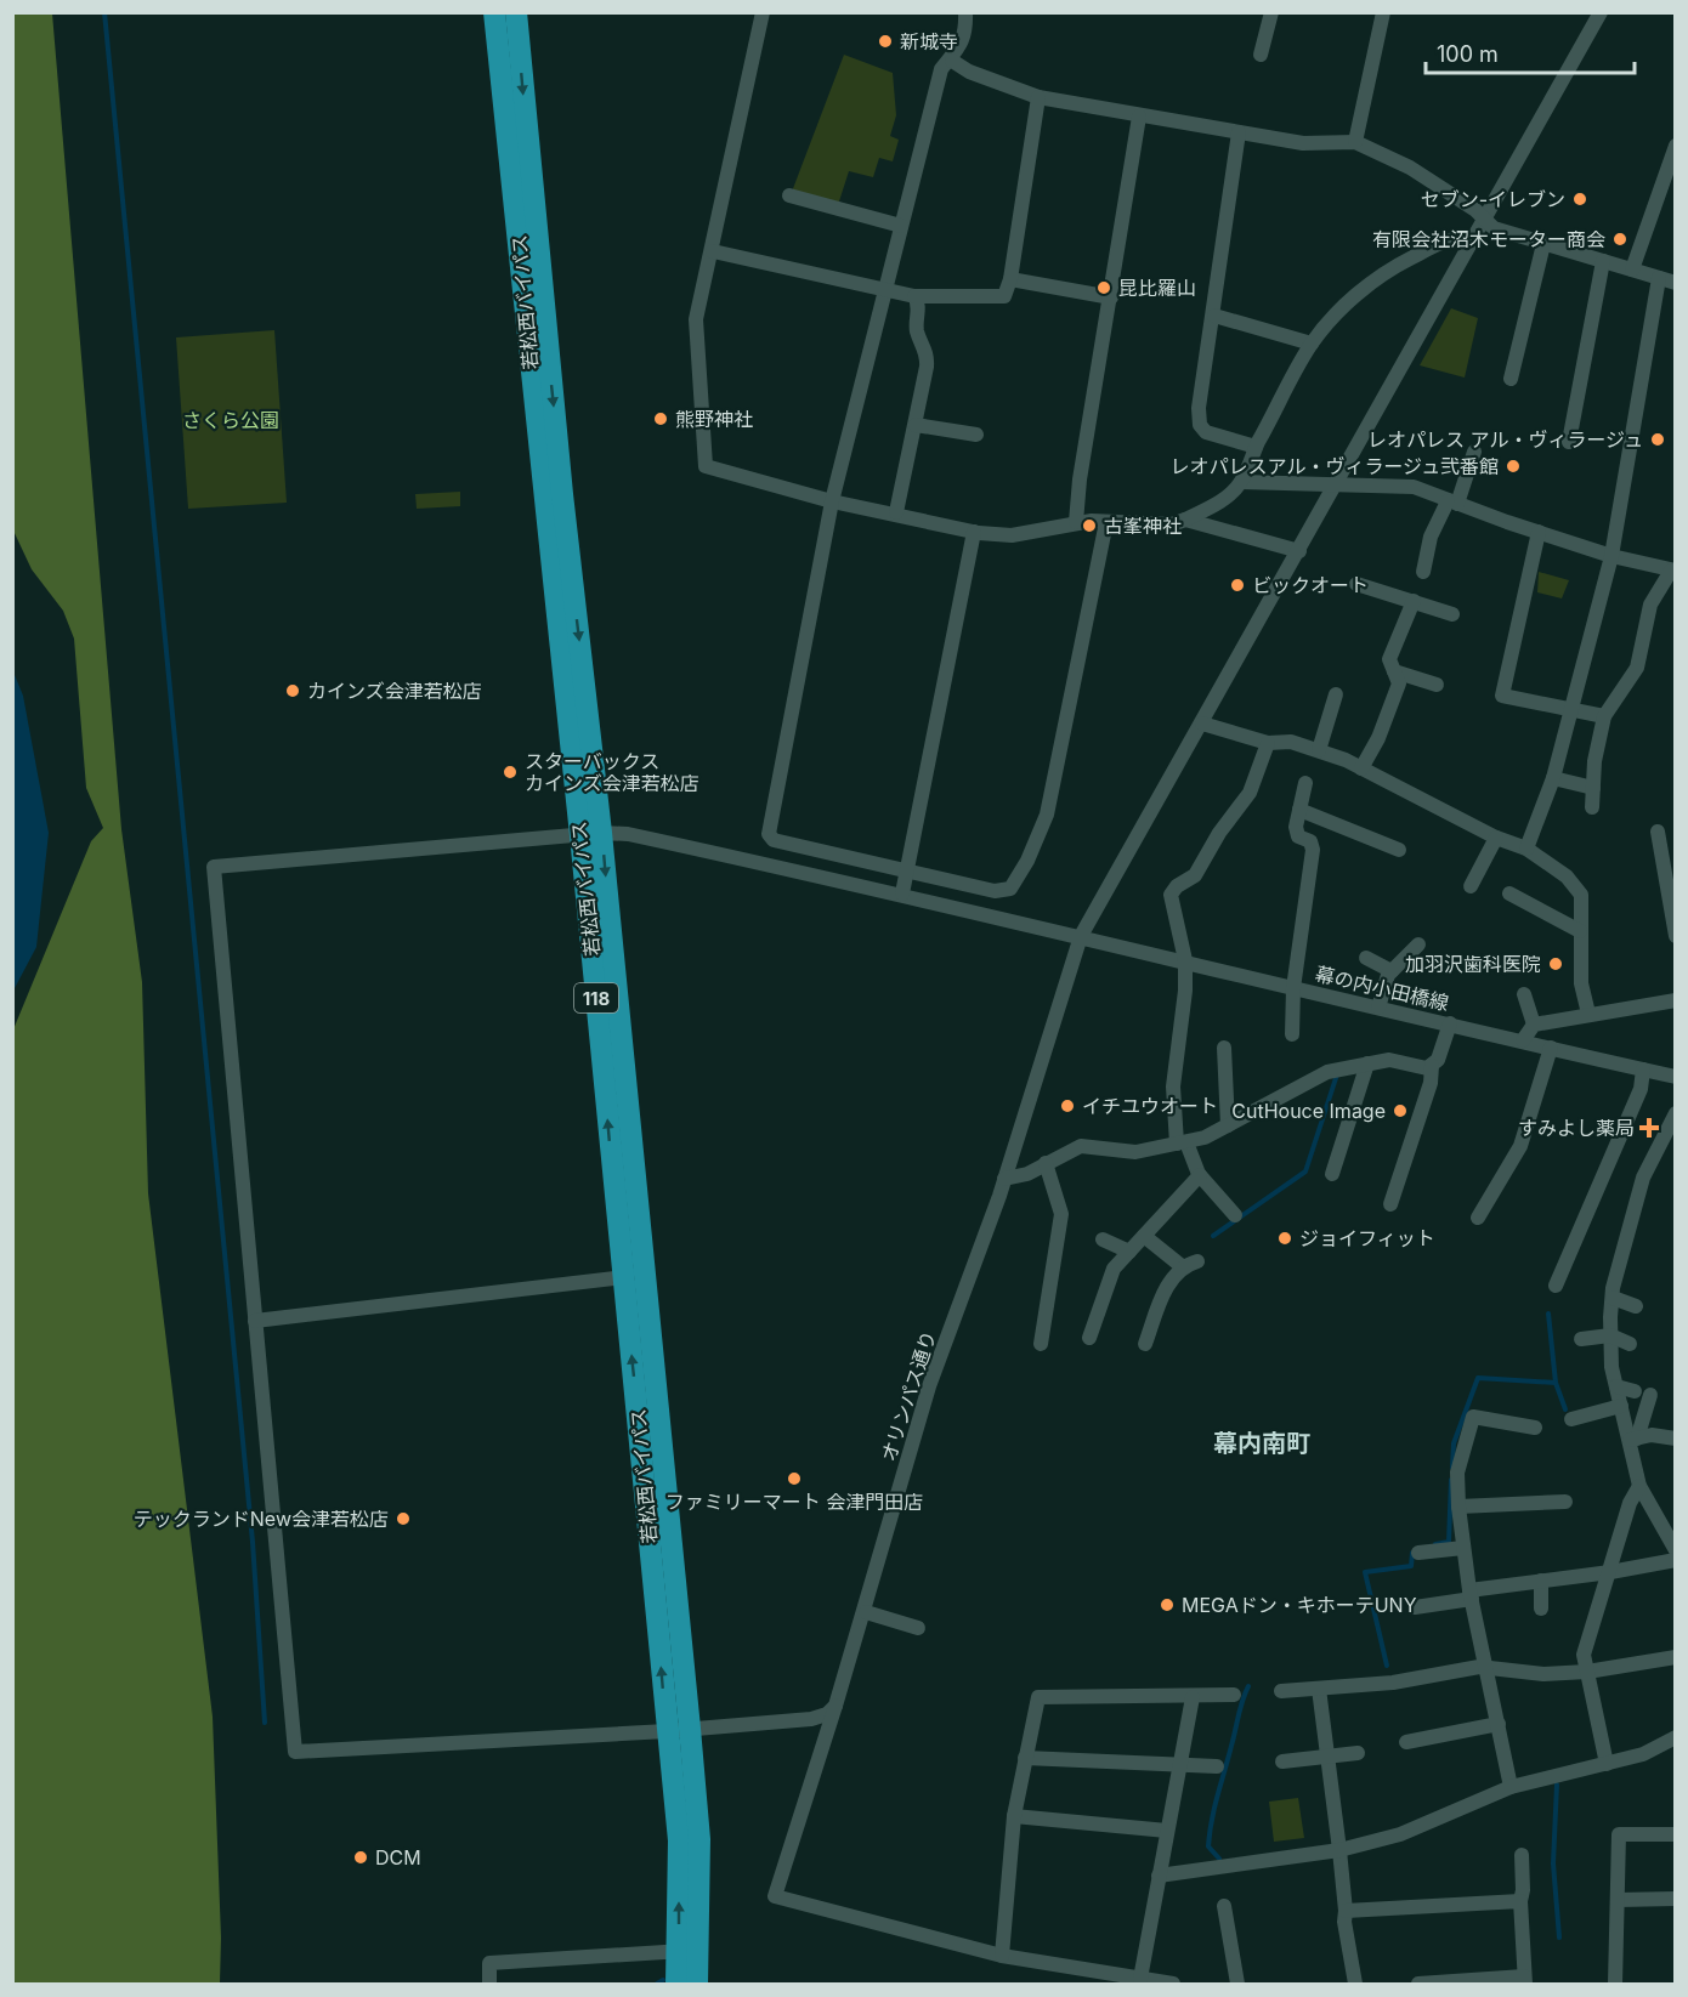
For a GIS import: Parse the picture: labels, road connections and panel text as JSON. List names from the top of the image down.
{
  "streets": {
    "highway": ["若松西バイパス", "118"],
    "street": ["幕の内小田橋線", "オリンパス通り"]
  },
  "crossings": [
    ["若松西バイパス", "幕の内小田橋線"],
    ["幕の内小田橋線", "オリンパス通り"]
  ],
  "districts": ["幕内南町"],
  "parks": ["さくら公園"],
  "places": {
    "other": [
      "新城寺",
      "セブン-イレブン",
      "有限会社沼木モーター商会",
      "昆比羅山",
      "熊野神社",
      "レオパレス アル・ヴィラージュ",
      "レオパレスアル・ヴィラージュ弐番館",
      "古峯神社",
      "ビックオート",
      "カインズ会津若松店",
      "スターバックス カインズ会津若松店",
      "加羽沢歯科医院",
      "イチユウオート",
      "CutHouce Image",
      "ジョイフィット",
      "ファミリーマート 会津門田店",
      "テックランドNew会津若松店",
      "MEGAドン・キホーテUNY",
      "DCM"
    ],
    "health": ["すみよし薬局"]
  },
  "scale_bar": "100 m"
}
